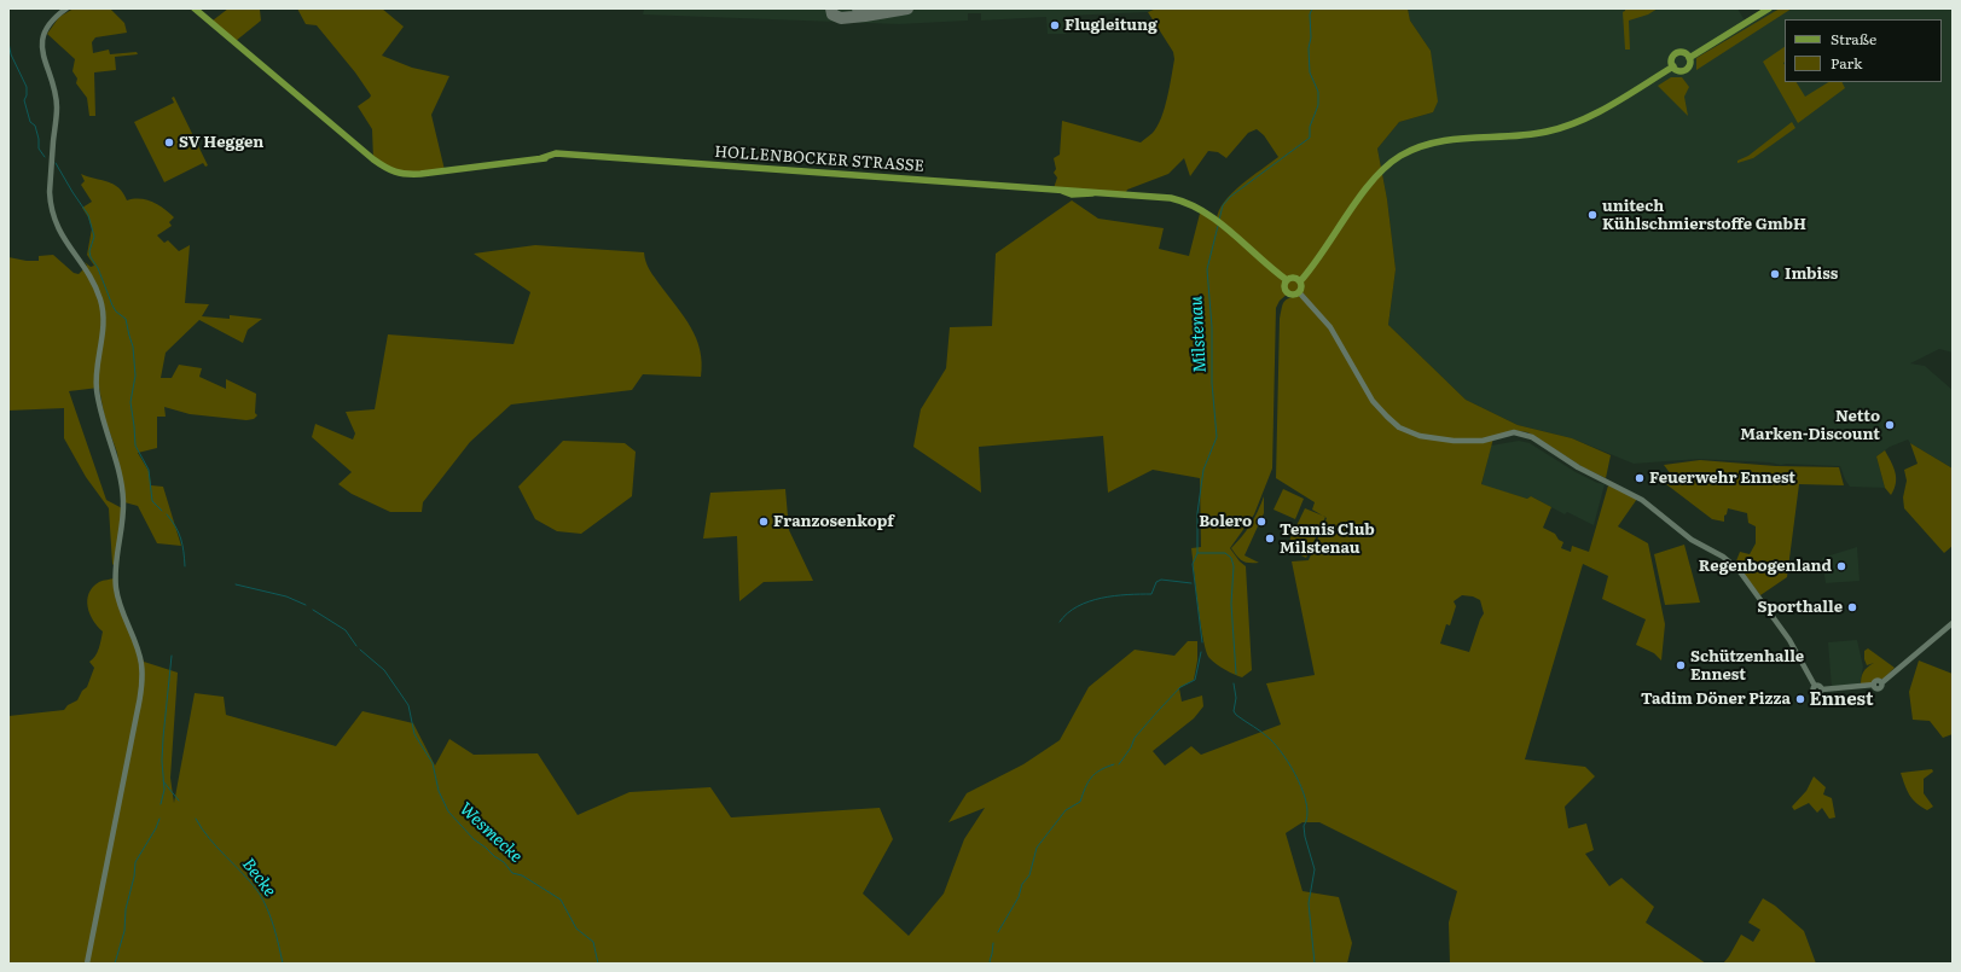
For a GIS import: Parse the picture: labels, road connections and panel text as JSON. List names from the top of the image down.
{
  "streets": {
    "main road": ["HOLLENBOCKER STRASSE"]
  },
  "districts": ["Ennest"],
  "water": ["Milstenau", "Wesmecke", "Becke"],
  "places": [
    "Flugleitung",
    "SV Heggen",
    "unitech Kühlschmierstoffe GmbH",
    "Imbiss",
    "Netto Marken-Discount",
    "Feuerwehr Ennest",
    "Franzosenkopf",
    "Bolero",
    "Tennis Club Milstenau",
    "Regenbogenland",
    "Sporthalle",
    "Schützenhalle Ennest",
    "Tadim Döner Pizza"
  ],
  "legend": ["Straße", "Park"]
}
